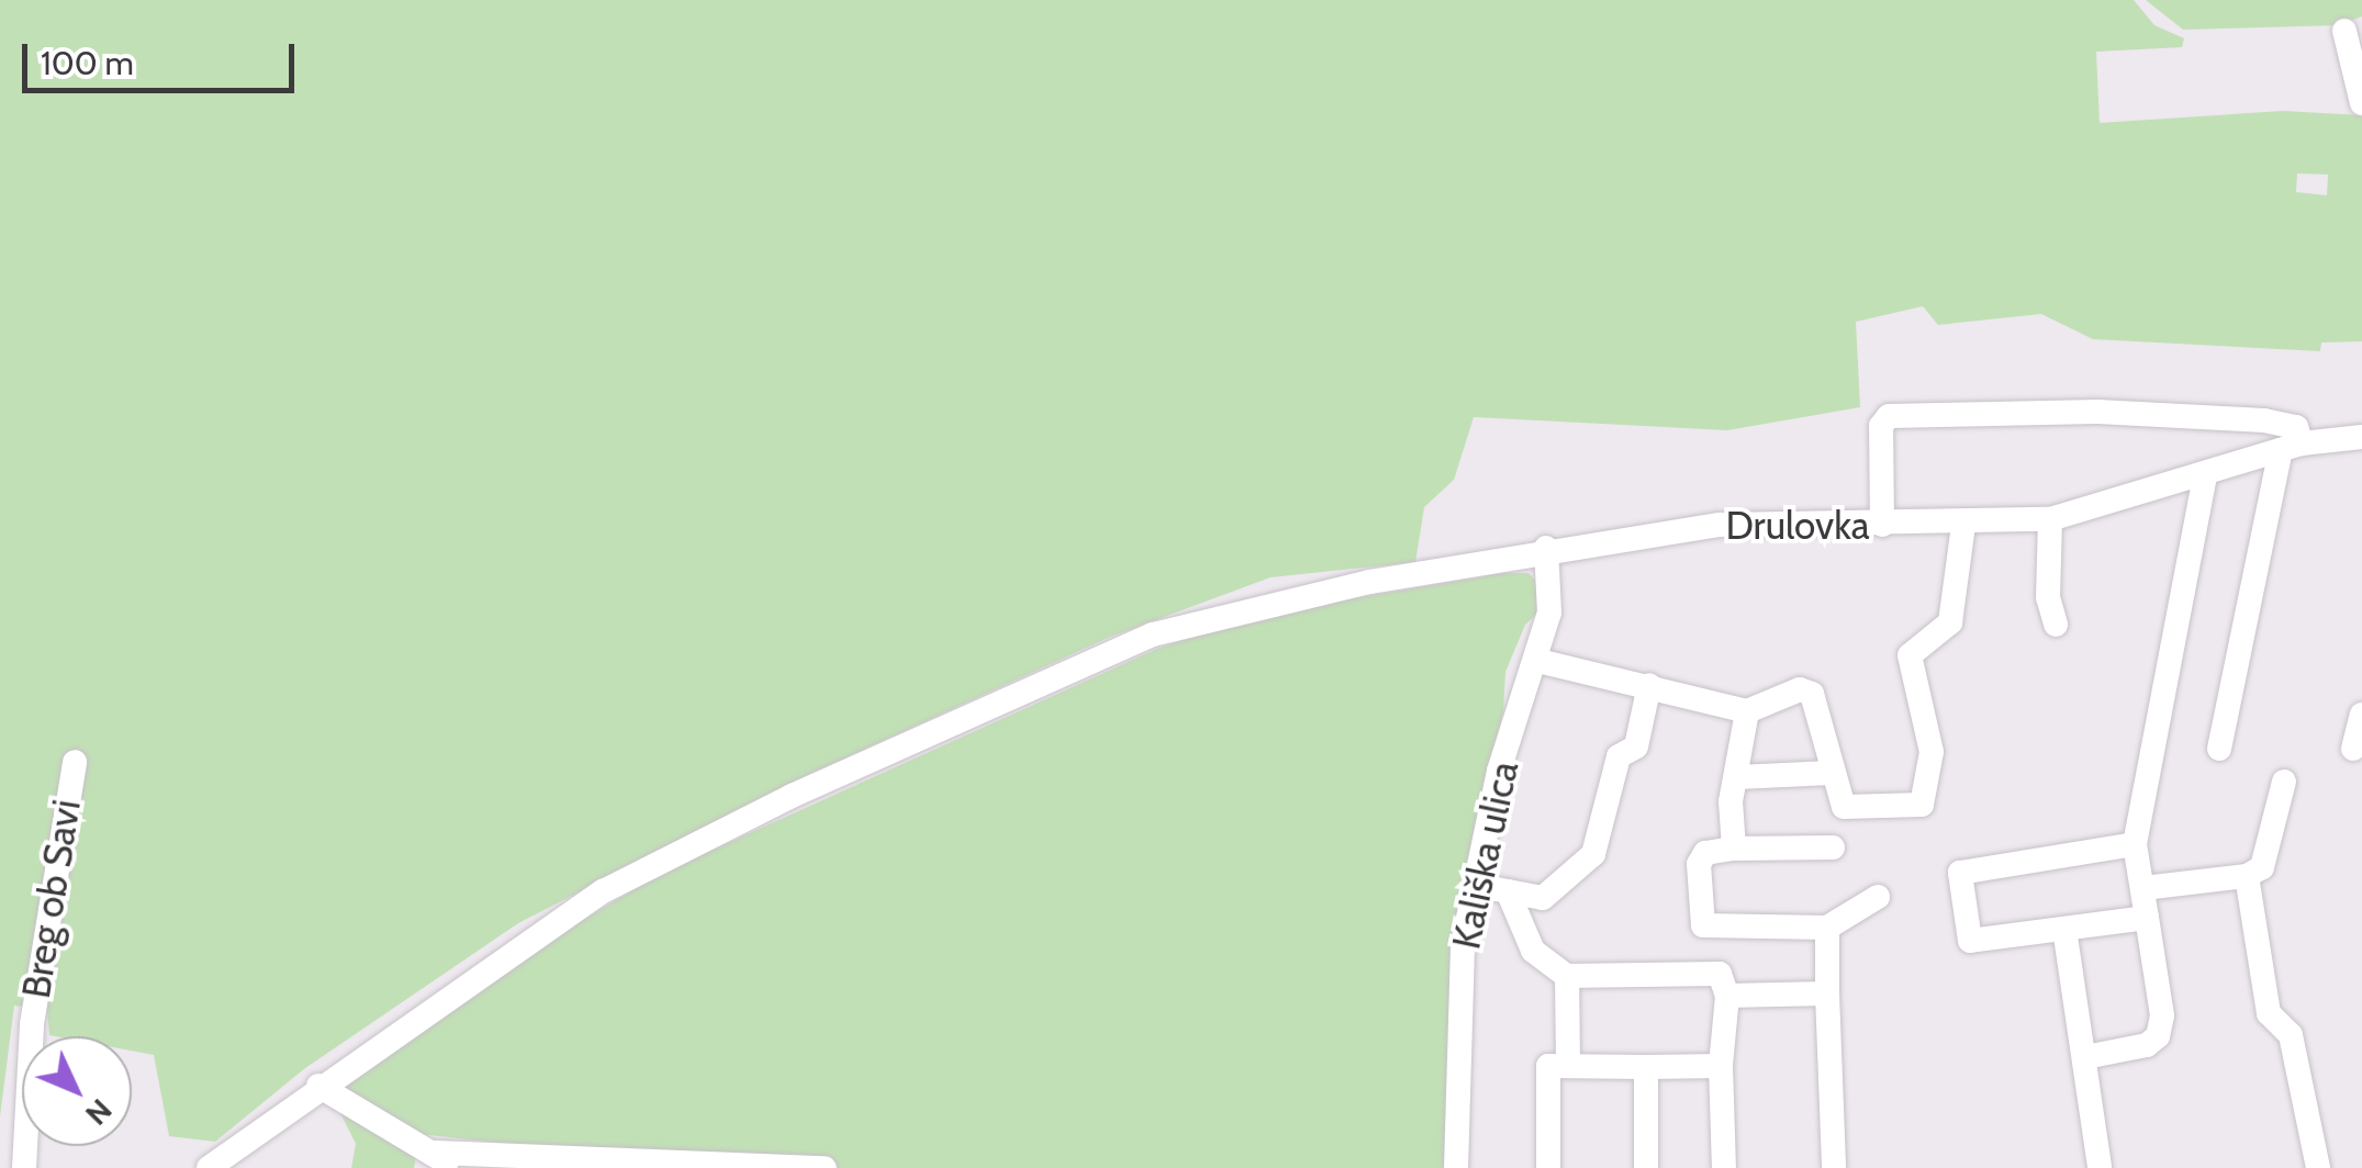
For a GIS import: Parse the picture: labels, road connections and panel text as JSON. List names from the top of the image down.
{
  "streets": {
    "street": ["Drulovka", "Kališka ulica", "Breg ob Savi"]
  },
  "crossings": [
    ["Drulovka", "Kališka ulica"]
  ],
  "scale_bar": "100 m",
  "north": "bottom right"
}
